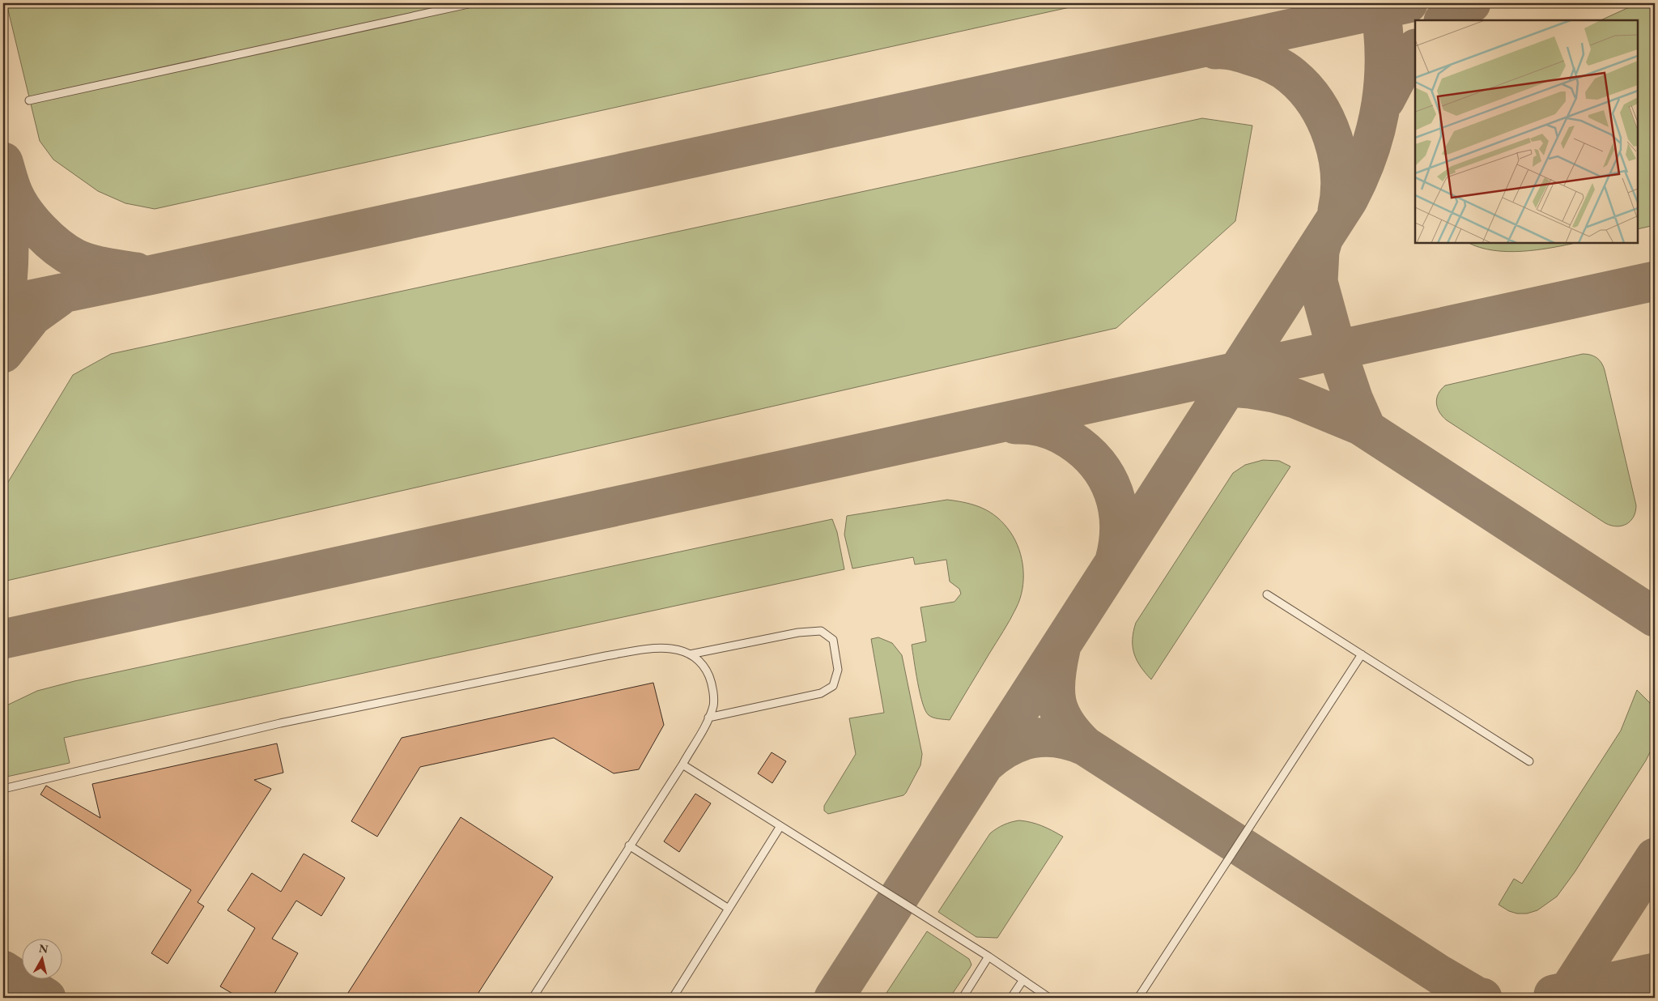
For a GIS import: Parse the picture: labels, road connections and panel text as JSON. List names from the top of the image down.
{
  "north": "top"
}
